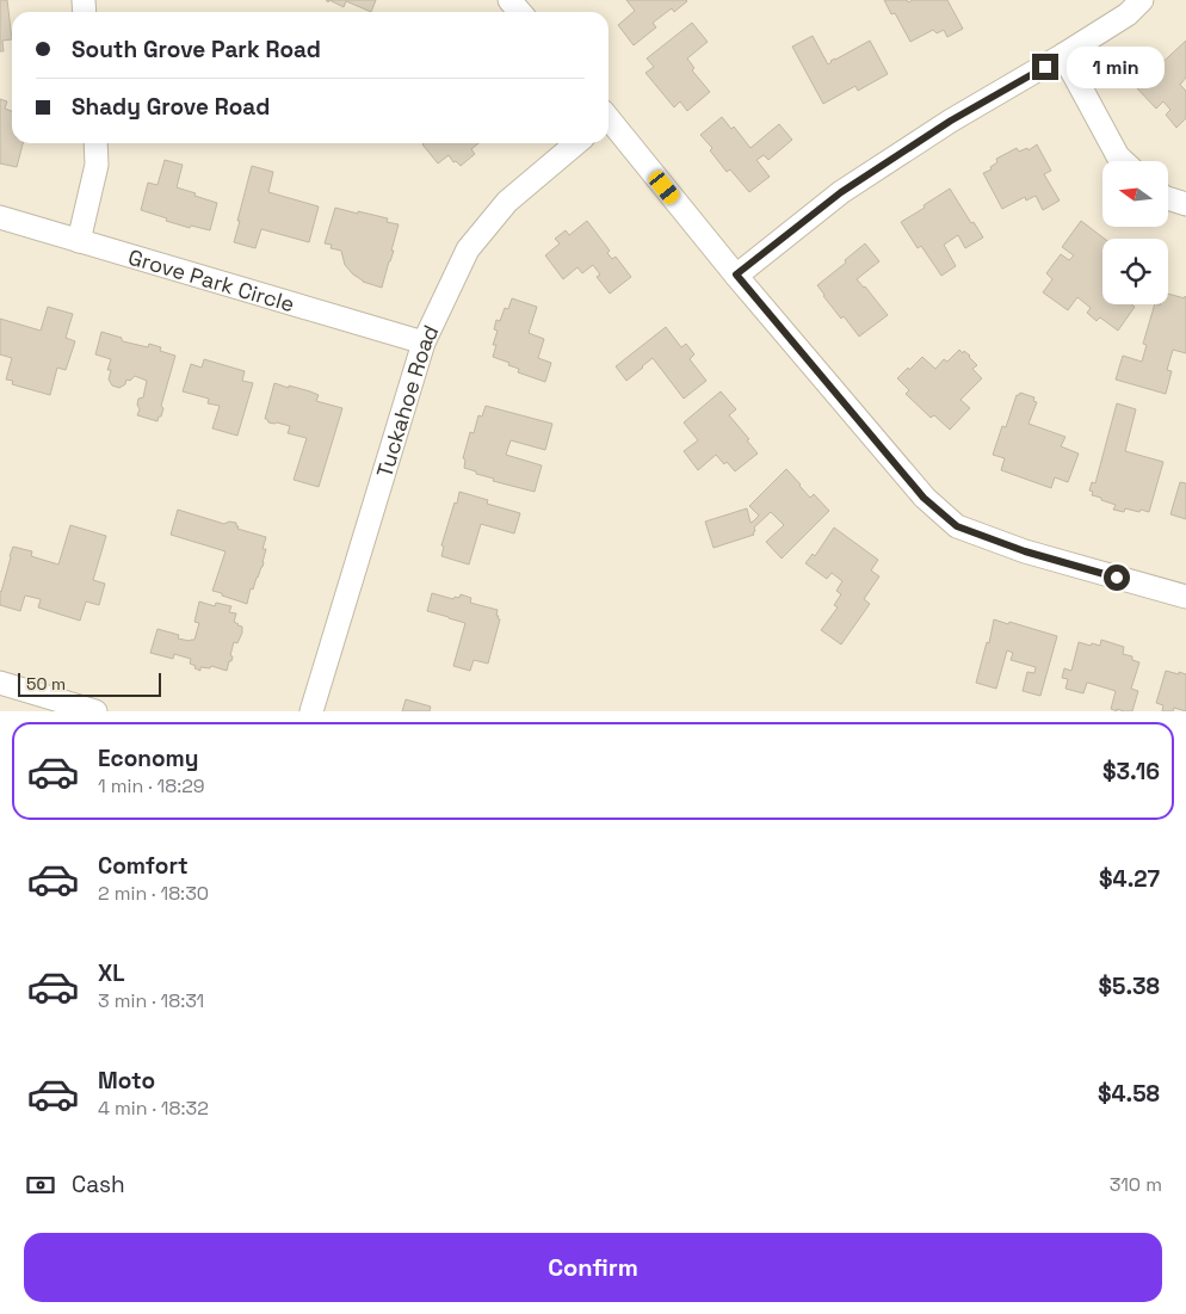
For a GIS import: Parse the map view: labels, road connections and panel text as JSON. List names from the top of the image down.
{
  "streets": {
    "street": ["Grove Park Circle", "Tuckahoe Road"]
  },
  "crossings": [
    ["Grove Park Circle", "Tuckahoe Road"]
  ],
  "scale_bar": "50 m",
  "north": "left",
  "page": {
    "banner": ["South Grove Park Road", "Shady Grove Road"],
    "bubble": "1 min",
    "scale": "50 m",
    "list": [
      {
        "name": "Economy",
        "note": "1 min · 18:29",
        "value": "$3.16"
      },
      {
        "name": "Comfort",
        "note": "2 min · 18:30",
        "value": "$4.27"
      },
      {
        "name": "XL",
        "note": "3 min · 18:31",
        "value": "$5.38"
      },
      {
        "name": "Moto",
        "note": "4 min · 18:32",
        "value": "$4.58"
      }
    ],
    "pay": ["Cash", "310 m"],
    "buttons": "Confirm"
  }
}
